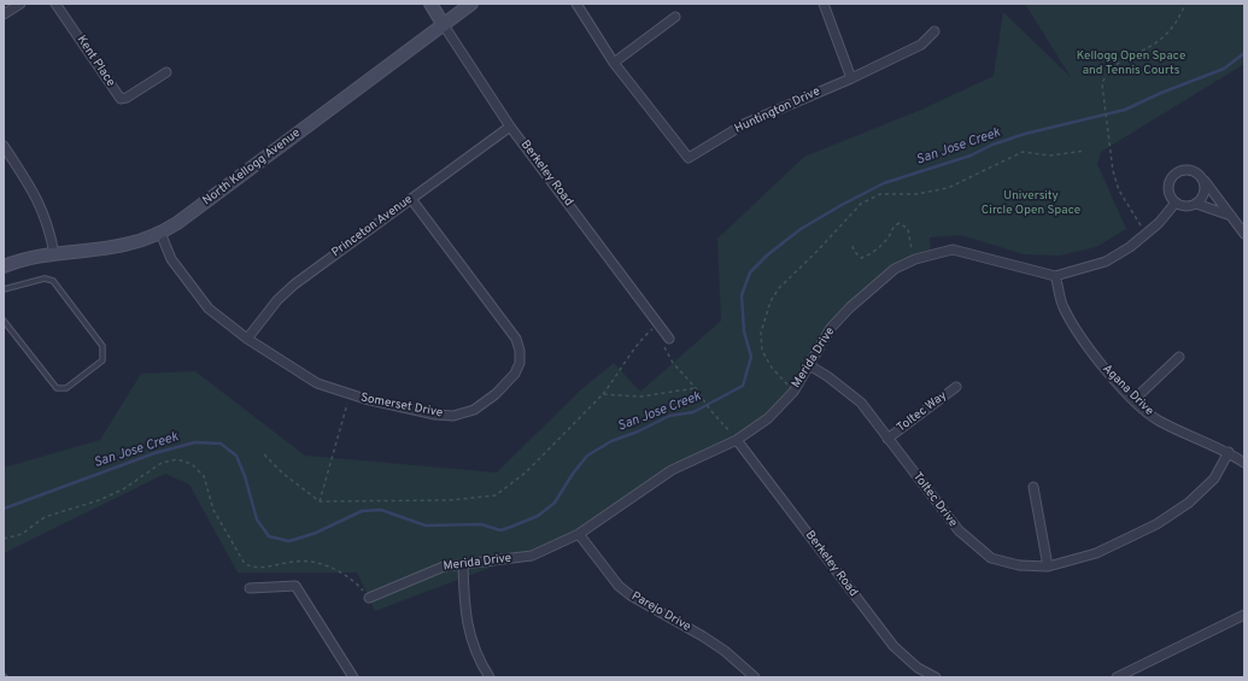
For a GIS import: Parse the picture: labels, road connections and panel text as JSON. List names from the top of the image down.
{
  "streets": {
    "street": [
      "Kent Place",
      "Huntington Drive",
      "North Kellogg Avenue",
      "Berkeley Road",
      "Princeton Avenue",
      "Merida Drive",
      "Agana Drive",
      "Somerset Drive",
      "Toltec Way",
      "Toltec Drive",
      "Parejo Drive"
    ]
  },
  "crossings": [
    ["North Kellogg Avenue", "Berkeley Road"],
    ["North Kellogg Avenue", "Somerset Drive"],
    ["Berkeley Road", "Princeton Avenue"],
    ["Berkeley Road", "Merida Drive"],
    ["Princeton Avenue", "Somerset Drive"],
    ["Merida Drive", "Agana Drive"],
    ["Merida Drive", "Toltec Drive"],
    ["Merida Drive", "Parejo Drive"],
    ["Agana Drive", "Toltec Drive"],
    ["Toltec Way", "Toltec Drive"]
  ],
  "water": ["San Jose Creek"],
  "parks": ["Kellogg Open Space and Tennis Courts", "University Circle Open Space"]
}
